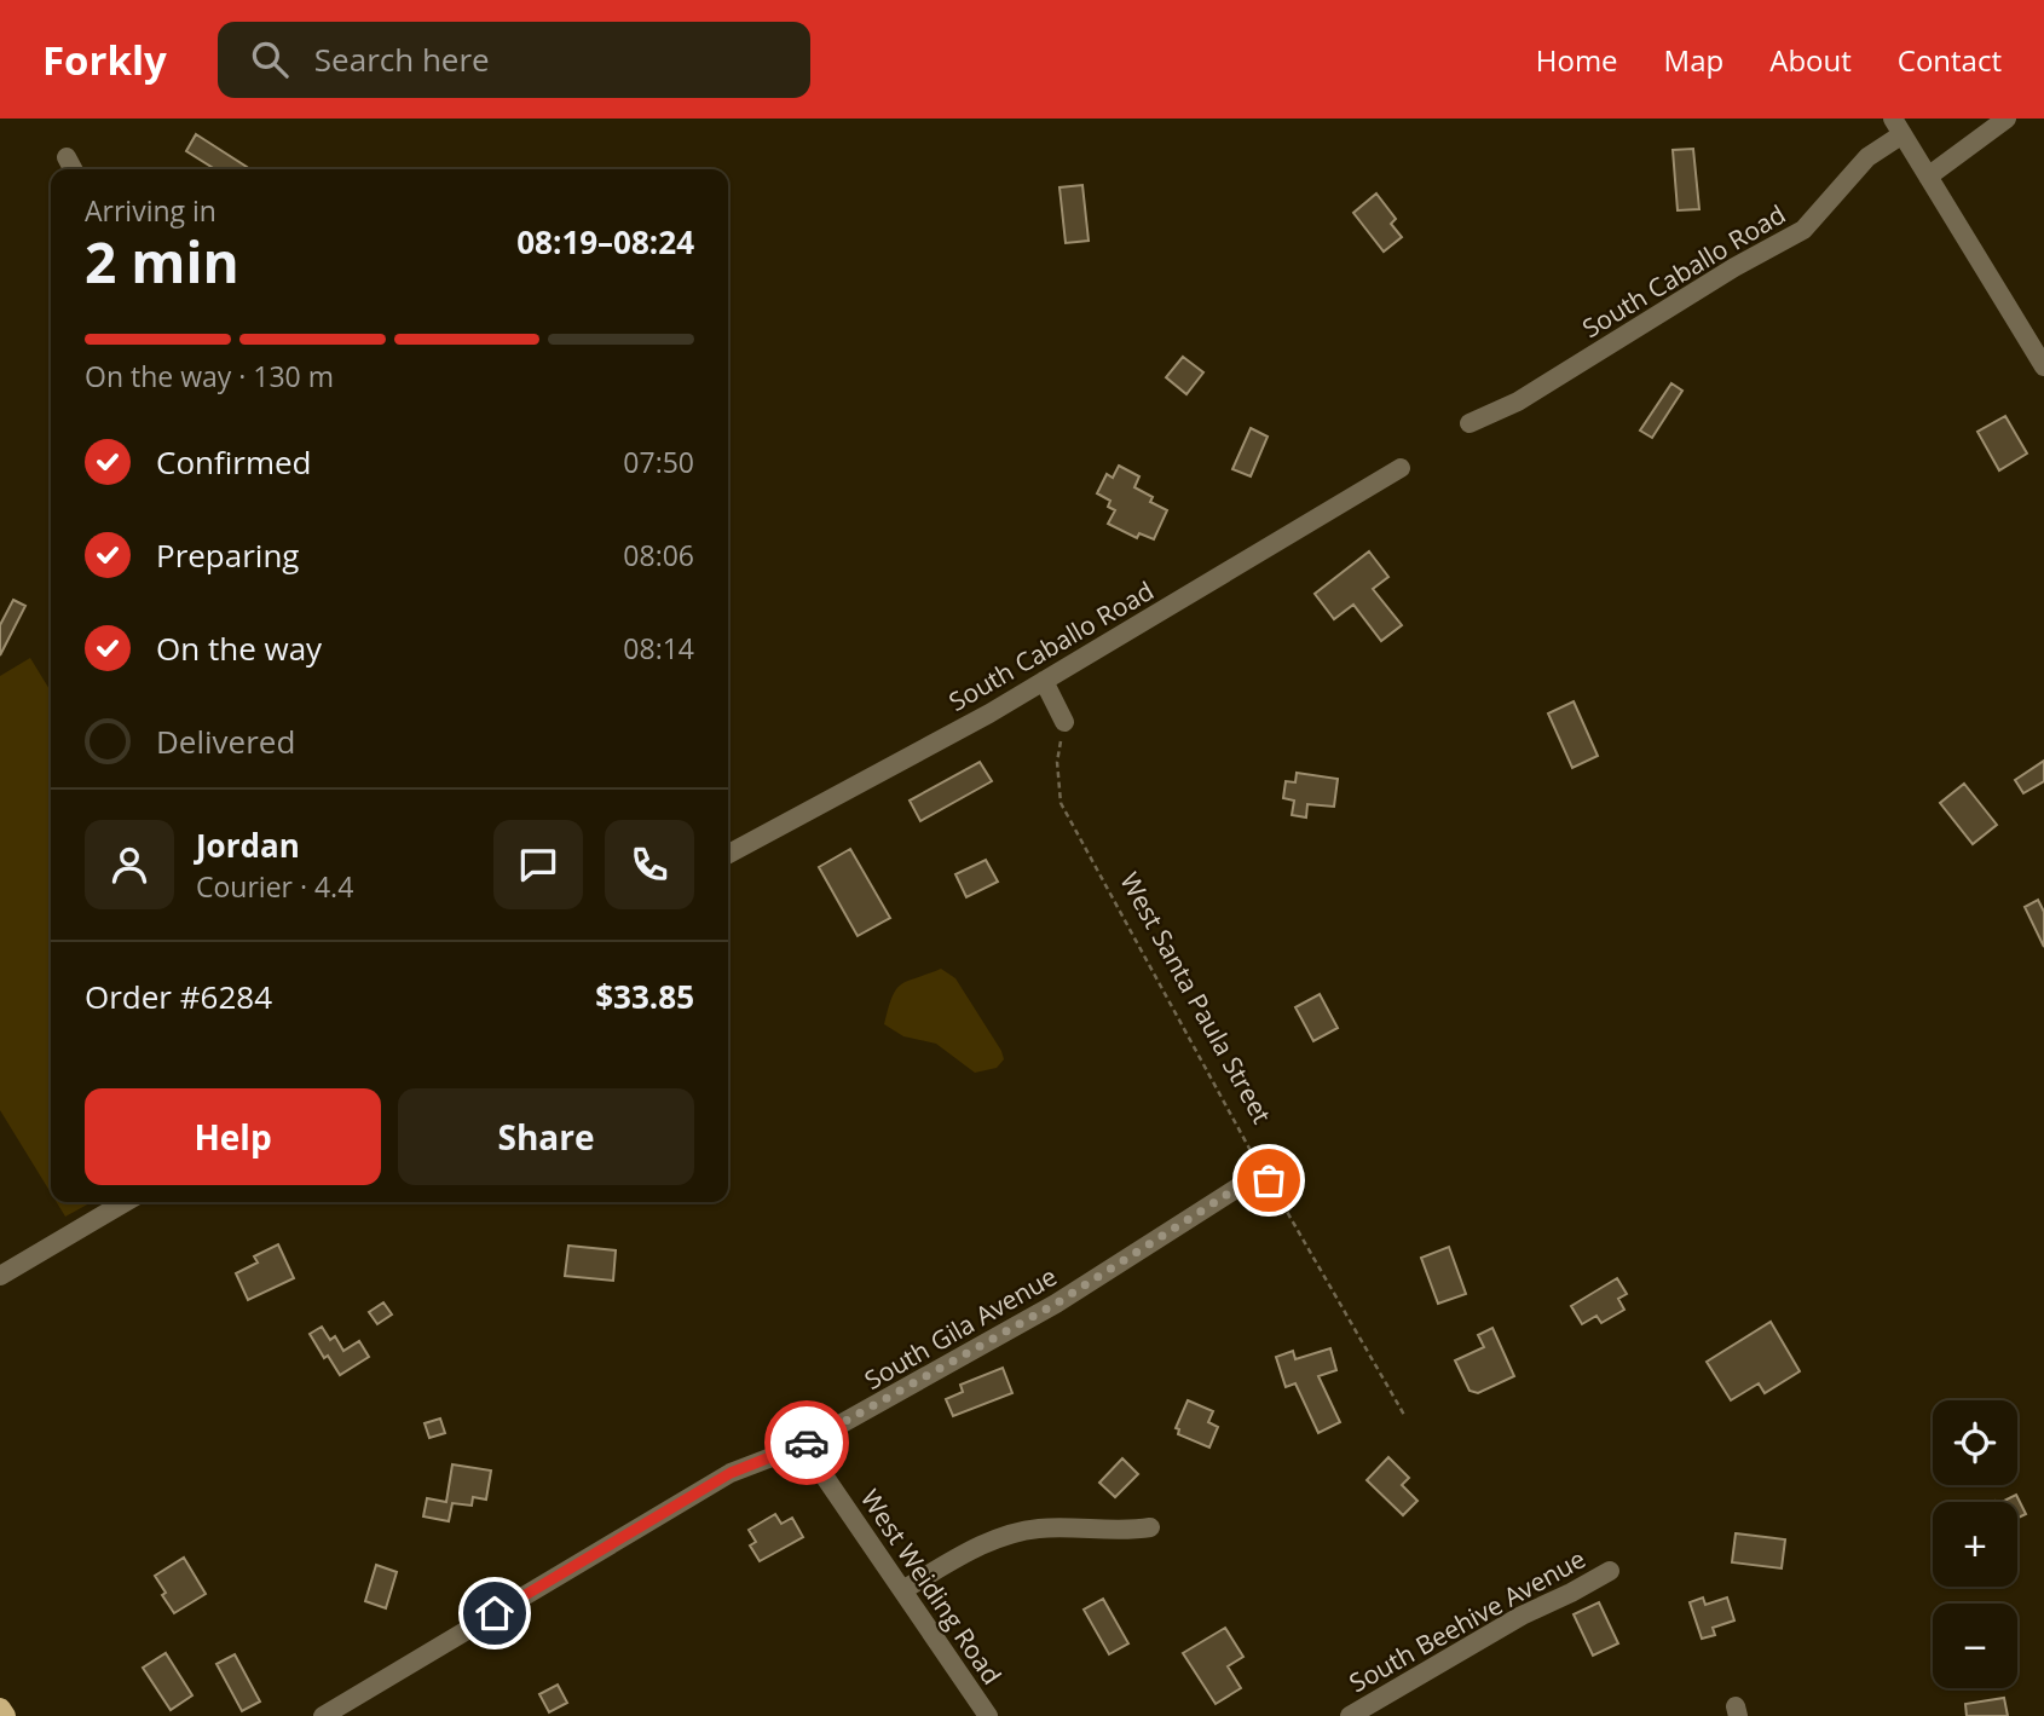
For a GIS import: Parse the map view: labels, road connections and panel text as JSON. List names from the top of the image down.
{
  "streets": {
    "street": [
      "South Caballo Road",
      "South Gila Avenue",
      "West Weiding Road",
      "South Beehive Avenue"
    ],
    "path": ["West Santa Paula Street"]
  },
  "crossings": [
    ["West Santa Paula Street", "South Gila Avenue"],
    ["South Gila Avenue", "West Weiding Road"]
  ],
  "page": {
    "header": "Forkly",
    "search": "Search here",
    "nav": [
      "Home",
      "Map",
      "About",
      "Contact"
    ],
    "heading": ["2 min", "Arriving in", "08:19–08:24"],
    "panel": [
      "Jordan",
      "Courier · 4.4",
      "Order #6284",
      "$33.85"
    ],
    "bar": "On the way · 130 m",
    "list": [
      ["Confirmed", "07:50"],
      ["Preparing", "08:06"],
      ["On the way", "08:14"],
      "Delivered"
    ],
    "buttons": ["Help", "Share"],
    "map_buttons": ["+", "−"]
  }
}
